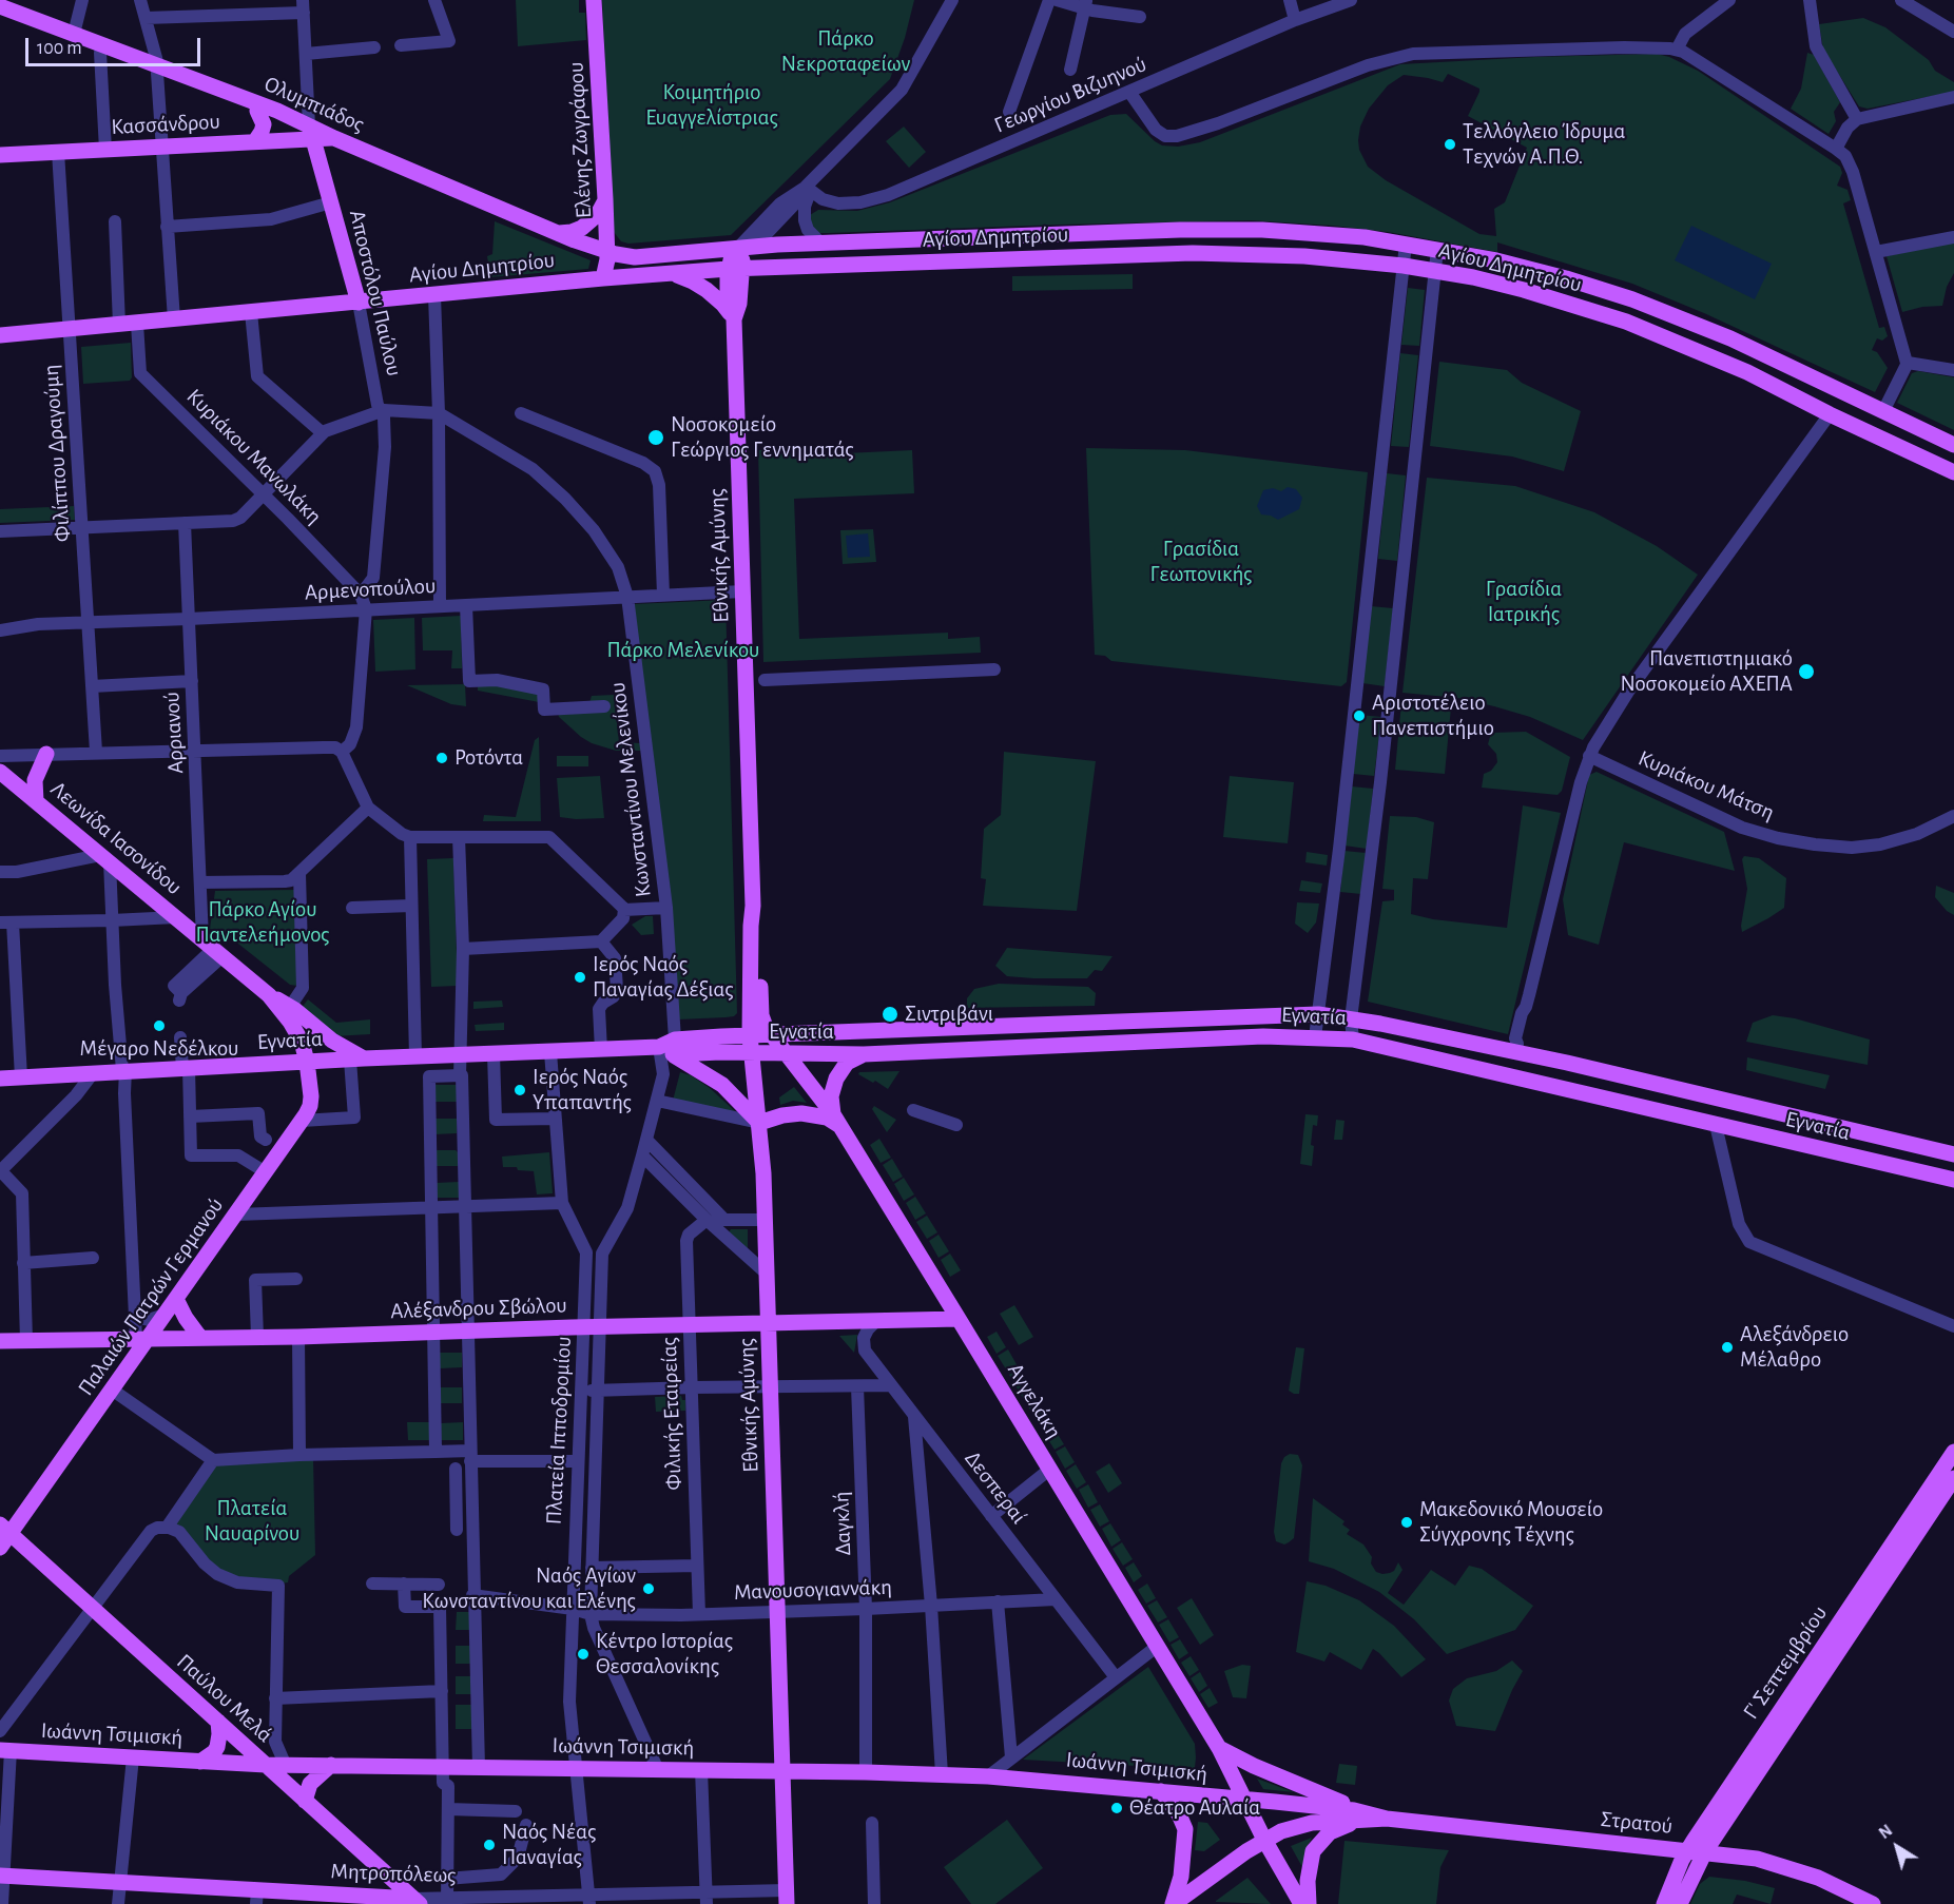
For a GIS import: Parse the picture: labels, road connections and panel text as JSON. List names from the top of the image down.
{
  "streets": {
    "main road": [
      "Ολυμπιάδος",
      "Κασσάνδρου",
      "Ελένης Ζωγράφου",
      "Αγίου Δημητρίου",
      "Αποστόλου Παύλου",
      "Εθνικής Αμύνης",
      "Λεωνίδα Ιασονίδου",
      "Εγνατία",
      "Παλαιών Πατρών Γερμανού",
      "Αλέξανδρου Σβώλου",
      "Αγγελάκη",
      "Γ' Σεπτεμβρίου",
      "Παύλου Μελά",
      "Ιωάννη Τσιμισκή",
      "Στρατού",
      "Μητροπόλεως"
    ],
    "street": [
      "Γεωργίου Βιζυηνού",
      "Φιλίππου Δραγούμη",
      "Κυριάκου Μανωλάκη",
      "Αρμενοπούλου",
      "Αρριανού",
      "Κυριάκου Μάτση",
      "Κωνσταντίνου Μελενίκου",
      "Φιλικής Εταιρείας",
      "Πλατεία Ιπποδρομίου",
      "Δεσπεραί",
      "Δαγκλή",
      "Μανουσογιαννάκη"
    ]
  },
  "crossings": [
    ["Ολυμπιάδος", "Κασσάνδρου"],
    ["Ολυμπιάδος", "Ελένης Ζωγράφου"],
    ["Ολυμπιάδος", "Αγίου Δημητρίου"],
    ["Ολυμπιάδος", "Αποστόλου Παύλου"],
    ["Κασσάνδρου", "Αποστόλου Παύλου"],
    ["Κασσάνδρου", "Φιλίππου Δραγούμη"],
    ["Ελένης Ζωγράφου", "Αγίου Δημητρίου"],
    ["Αγίου Δημητρίου", "Αποστόλου Παύλου"],
    ["Αγίου Δημητρίου", "Φιλίππου Δραγούμη"],
    ["Αγίου Δημητρίου", "Κυριάκου Μανωλάκη"],
    ["Αγίου Δημητρίου", "Εθνικής Αμύνης"],
    ["Αποστόλου Παύλου", "Κυριάκου Μανωλάκη"],
    ["Αποστόλου Παύλου", "Κωνσταντίνου Μελενίκου"],
    ["Φιλίππου Δραγούμη", "Αρμενοπούλου"],
    ["Κυριάκου Μανωλάκη", "Αρμενοπούλου"],
    ["Κυριάκου Μανωλάκη", "Κωνσταντίνου Μελενίκου"],
    ["Εθνικής Αμύνης", "Αρμενοπούλου"],
    ["Εθνικής Αμύνης", "Εγνατία"],
    ["Εθνικής Αμύνης", "Αλέξανδρου Σβώλου"],
    ["Εθνικής Αμύνης", "Αγγελάκη"],
    ["Εθνικής Αμύνης", "Μανουσογιαννάκη"],
    ["Εθνικής Αμύνης", "Ιωάννη Τσιμισκή"],
    ["Εθνικής Αμύνης", "Μητροπόλεως"],
    ["Αρμενοπούλου", "Αρριανού"],
    ["Αρμενοπούλου", "Κωνσταντίνου Μελενίκου"],
    ["Αρριανού", "Κωνσταντίνου Μελενίκου"],
    ["Αρριανού", "Λεωνίδα Ιασονίδου"],
    ["Κωνσταντίνου Μελενίκου", "Εγνατία"],
    ["Κωνσταντίνου Μελενίκου", "Πλατεία Ιπποδρομίου"],
    ["Εγνατία", "Παλαιών Πατρών Γερμανού"],
    ["Εγνατία", "Αγγελάκη"],
    ["Παλαιών Πατρών Γερμανού", "Αλέξανδρου Σβώλου"],
    ["Παλαιών Πατρών Γερμανού", "Παύλου Μελά"],
    ["Αλέξανδρου Σβώλου", "Αγγελάκη"],
    ["Αλέξανδρου Σβώλου", "Φιλικής Εταιρείας"],
    ["Αλέξανδρου Σβώλου", "Πλατεία Ιπποδρομίου"],
    ["Αλέξανδρου Σβώλου", "Δεσπεραί"],
    ["Αγγελάκη", "Ιωάννη Τσιμισκή"],
    ["Αγγελάκη", "Στρατού"],
    ["Φιλικής Εταιρείας", "Μανουσογιαννάκη"],
    ["Πλατεία Ιπποδρομίου", "Μανουσογιαννάκη"],
    ["Πλατεία Ιπποδρομίου", "Ιωάννη Τσιμισκή"],
    ["Πλατεία Ιπποδρομίου", "Μητροπόλεως"],
    ["Δεσπεραί", "Μανουσογιαννάκη"],
    ["Δαγκλή", "Μανουσογιαννάκη"],
    ["Δαγκλή", "Ιωάννη Τσιμισκή"],
    ["Γ' Σεπτεμβρίου", "Στρατού"],
    ["Παύλου Μελά", "Ιωάννη Τσιμισκή"],
    ["Παύλου Μελά", "Μητροπόλεως"],
    ["Ιωάννη Τσιμισκή", "Στρατού"]
  ],
  "parks": [
    "Πάρκο Νεκροταφείων",
    "Κοιμητήριο Ευαγγελίστριας",
    "Γρασίδια Γεωπονικής",
    "Γρασίδια Ιατρικής",
    "Πάρκο Μελενίκου",
    "Πάρκο Αγίου Παντελεήμονος",
    "Πλατεία Ναυαρίνου"
  ],
  "places": [
    "Τελλόγλειο Ίδρυμα Τεχνών Α.Π.Θ.",
    "Νοσοκομείο Γεώργιος Γεννηματάς",
    "Πανεπιστημιακό Νοσοκομείο ΑΧΕΠΑ",
    "Αριστοτέλειο Πανεπιστήμιο",
    "Ροτόντα",
    "Ιερός Ναός Παναγίας Δέξιας",
    "Σιντριβάνι",
    "Μέγαρο Νεδέλκου",
    "Ιερός Ναός Υπαπαντής",
    "Αλεξάνδρειο Μέλαθρο",
    "Μακεδονικό Μουσείο Σύγχρονης Τέχνης",
    "Ναός Αγίων Κωνσταντίνου και Ελένης",
    "Κέντρο Ιστορίας Θεσσαλονίκης",
    "Θέατρο Αυλαία",
    "Ναός Νέας Παναγίας"
  ],
  "scale_bar": "100 m",
  "north": "top left"
}
